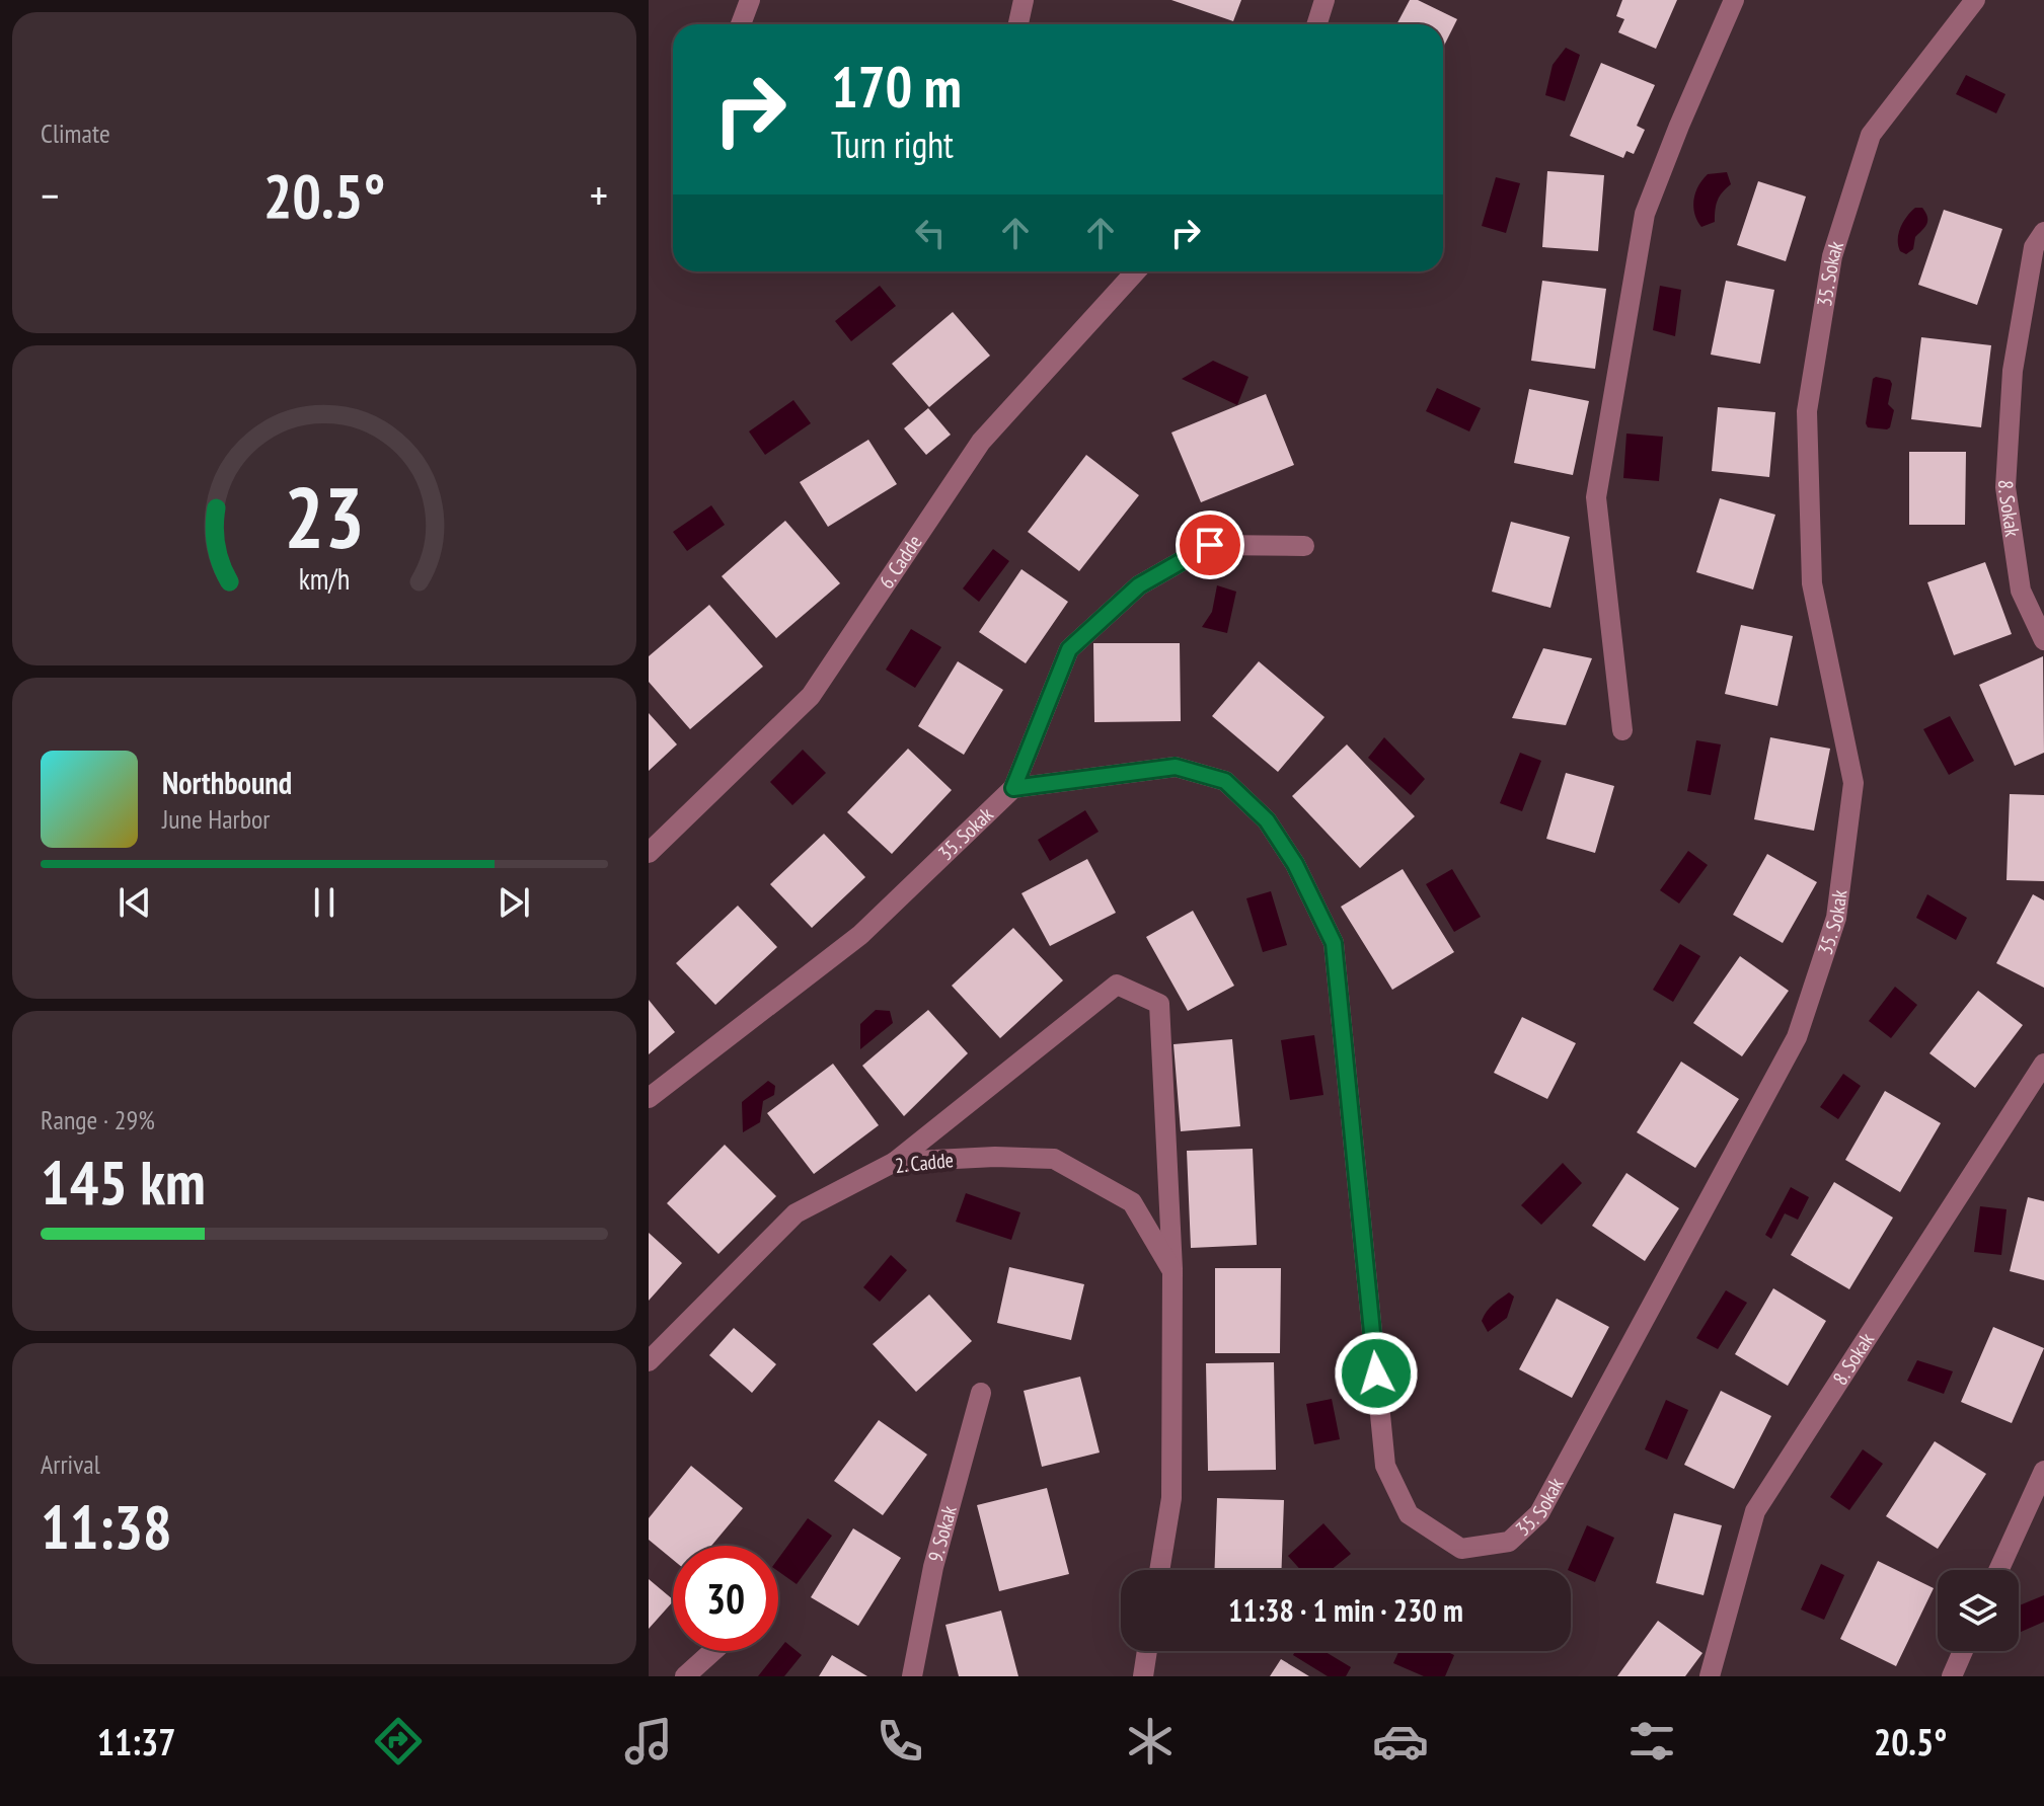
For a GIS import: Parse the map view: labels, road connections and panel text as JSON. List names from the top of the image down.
{
  "streets": {
    "street": [
      "35. Sokak",
      "8. Sokak",
      "6. Cadde",
      "2. Cadde",
      "9. Sokak"
    ]
  },
  "page": {
    "tile": [
      "Climate",
      ["Range · 29%", "145 km"],
      ["Arrival", "11:38"]
    ],
    "turn": ["170 m", "Turn right"],
    "heat": ["−", "20.5°", "+"],
    "song": ["Northbound", "June Harbor"],
    "limit": "30",
    "trip": "11:38 · 1 min · 230 m",
    "tabs": ["11:37", "20.5°"],
    "gauge": ["23", "km/h"]
  }
}
